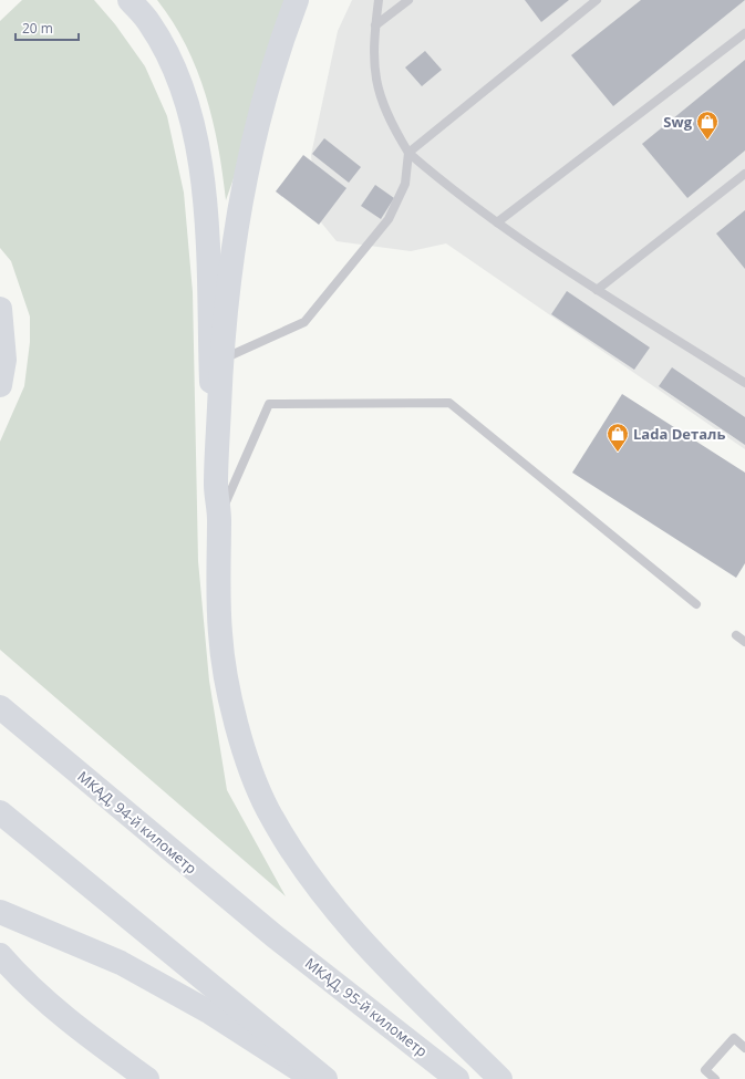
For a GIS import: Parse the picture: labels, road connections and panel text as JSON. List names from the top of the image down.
{
  "streets": {
    "main road": ["МКАД, 94-й километр", "МКАД, 95-й километр"]
  },
  "crossings": [
    ["МКАД, 94-й километр", "МКАД, 95-й километр"]
  ],
  "places": {
    "shop": ["Swg", "Lada Dеталь"]
  },
  "scale_bar": "20 m"
}
